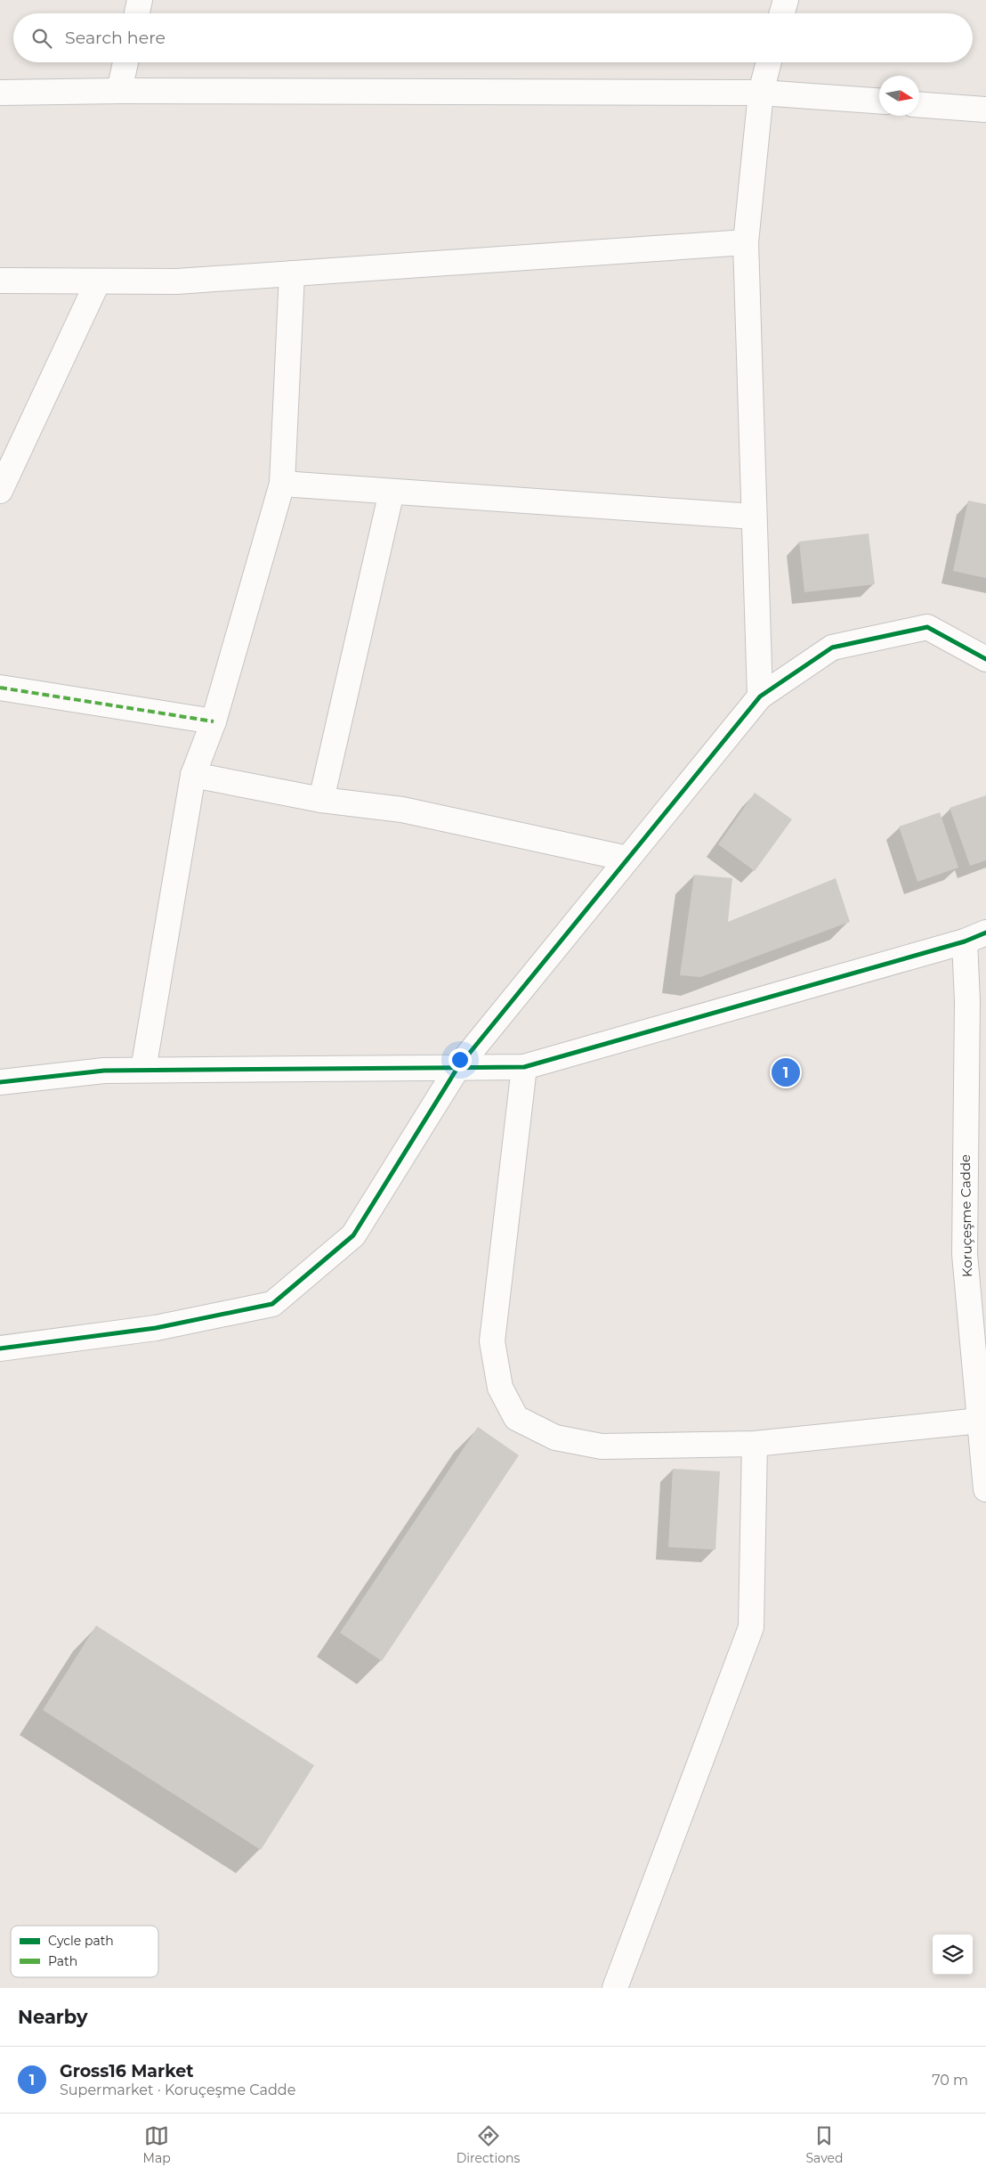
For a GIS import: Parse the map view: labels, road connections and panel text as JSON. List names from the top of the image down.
{
  "streets": {
    "street": ["Koruçeşme Cadde"]
  },
  "legend": ["Cycle path", "Path"],
  "north": "right",
  "page": {
    "search": "Search here",
    "pins": "1",
    "heading": "Nearby",
    "list": [
      {
        "mark": "1",
        "name": "Gross16 Market",
        "note": "Supermarket · Koruçeşme Cadde",
        "value": "70 m"
      }
    ],
    "nav": ["Map", "Directions", "Saved"]
  }
}
